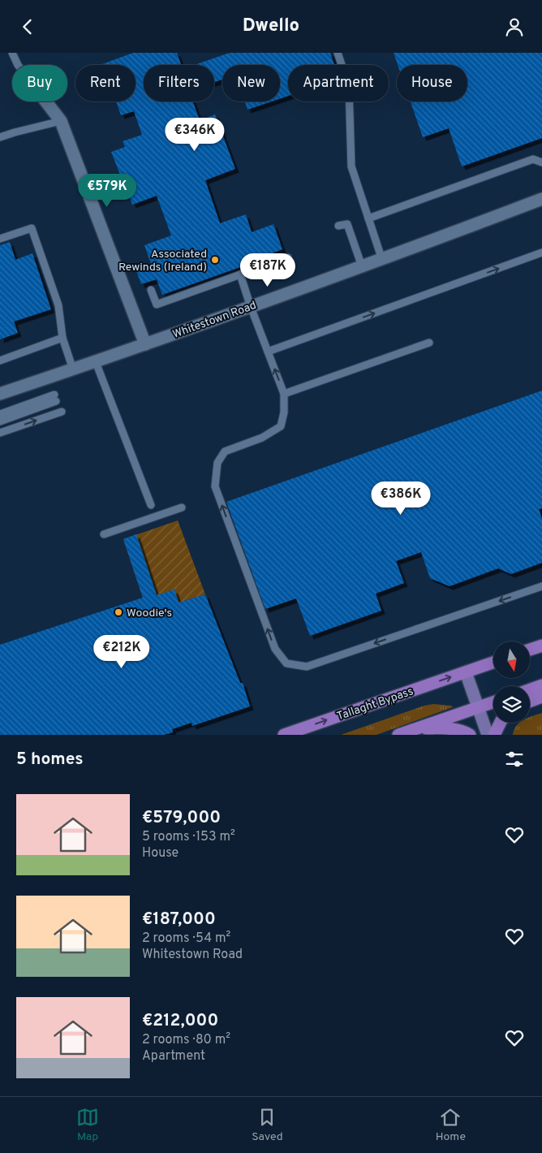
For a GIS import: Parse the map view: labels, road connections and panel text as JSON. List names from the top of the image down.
{
  "streets": {
    "main road": ["Tallaght Bypass"],
    "street": ["Whitestown Road"]
  },
  "places": ["Associated Rewinds (Ireland)", "Woodie's"],
  "north": "bottom",
  "page": {
    "header": "Dwello",
    "chip": [
      "Buy",
      "Rent",
      "Filters",
      "New",
      "Apartment",
      "House"
    ],
    "price": [
      "€346K",
      "€579K",
      "€187K",
      "€386K",
      "€212K"
    ],
    "heading": "5 homes",
    "list": [
      {
        "name": "€579,000",
        "note": "5 rooms · 153 m² · House"
      },
      {
        "name": "€187,000",
        "note": "2 rooms · 54 m² · Whitestown Road"
      },
      {
        "name": "€212,000",
        "note": "2 rooms · 80 m² · Apartment"
      }
    ],
    "tabs": ["Map", "Saved", "Home"]
  }
}
